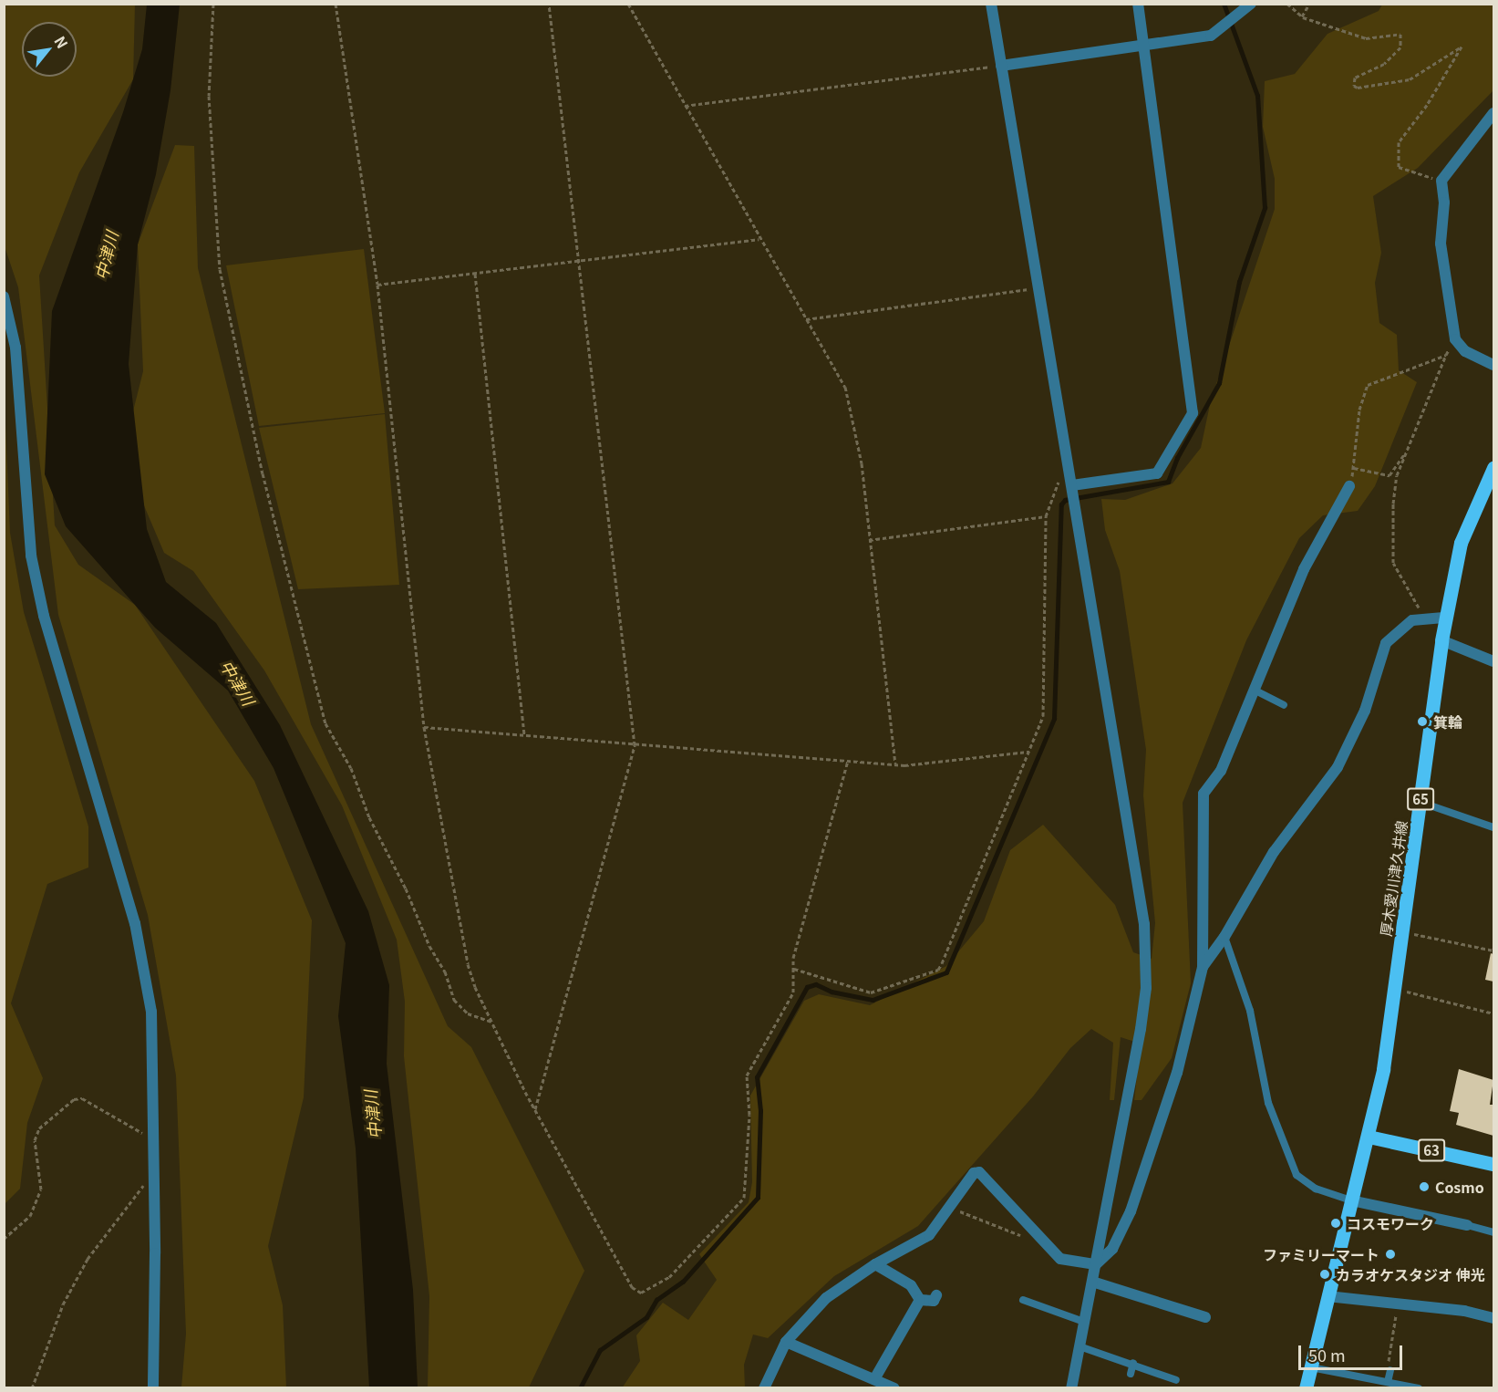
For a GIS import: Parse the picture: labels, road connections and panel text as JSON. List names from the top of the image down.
{
  "streets": {
    "main road": ["65", "厚木愛川津久井線", "63"]
  },
  "crossings": [
    ["厚木愛川津久井線", "63"]
  ],
  "water": ["中津川"],
  "places": [
    "箕輪",
    "Cosmo",
    "コスモワーク",
    "ファミリーマート",
    "カラオケスタジオ 伸光"
  ],
  "scale_bar": "50 m",
  "north": "top right"
}
